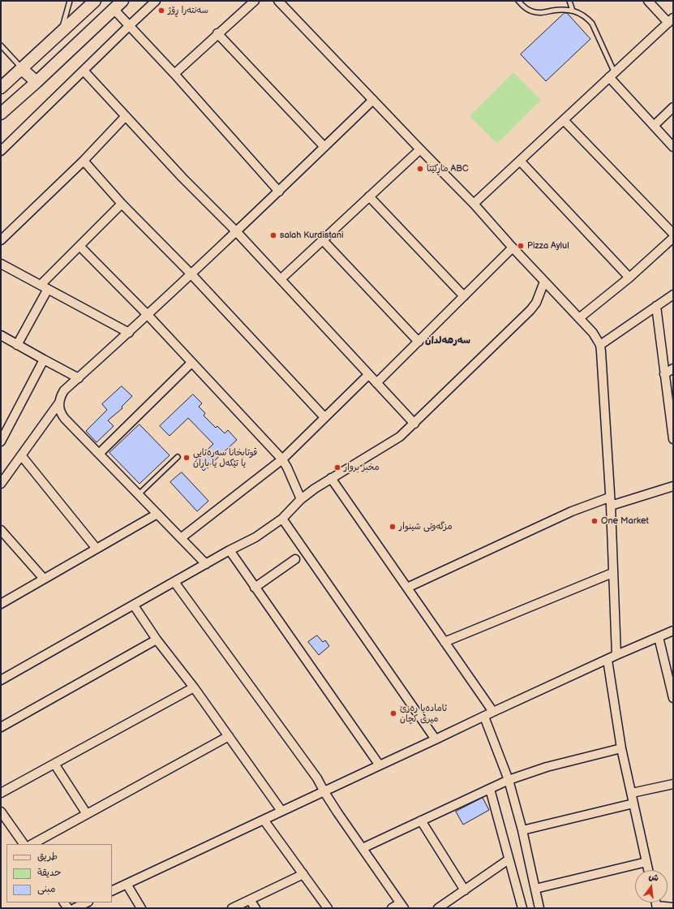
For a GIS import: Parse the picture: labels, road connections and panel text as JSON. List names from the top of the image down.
{
  "districts": ["سەرهەلدان"],
  "places": [
    "سەنتەرا ڕۆژ",
    "ماڕکێتا ABC",
    "salah Kurdistani",
    "Pizza Aylul",
    "قوتابخانا سەرەتایی یا تێکەل یا باران",
    "مخبز بروار",
    "One Market",
    "مزگەوتی شينوار",
    "ئامادەيا رەزێ ميرى كچان"
  ],
  "legend": ["طريق", "حديقة", "مبنى"],
  "north": "top"
}
